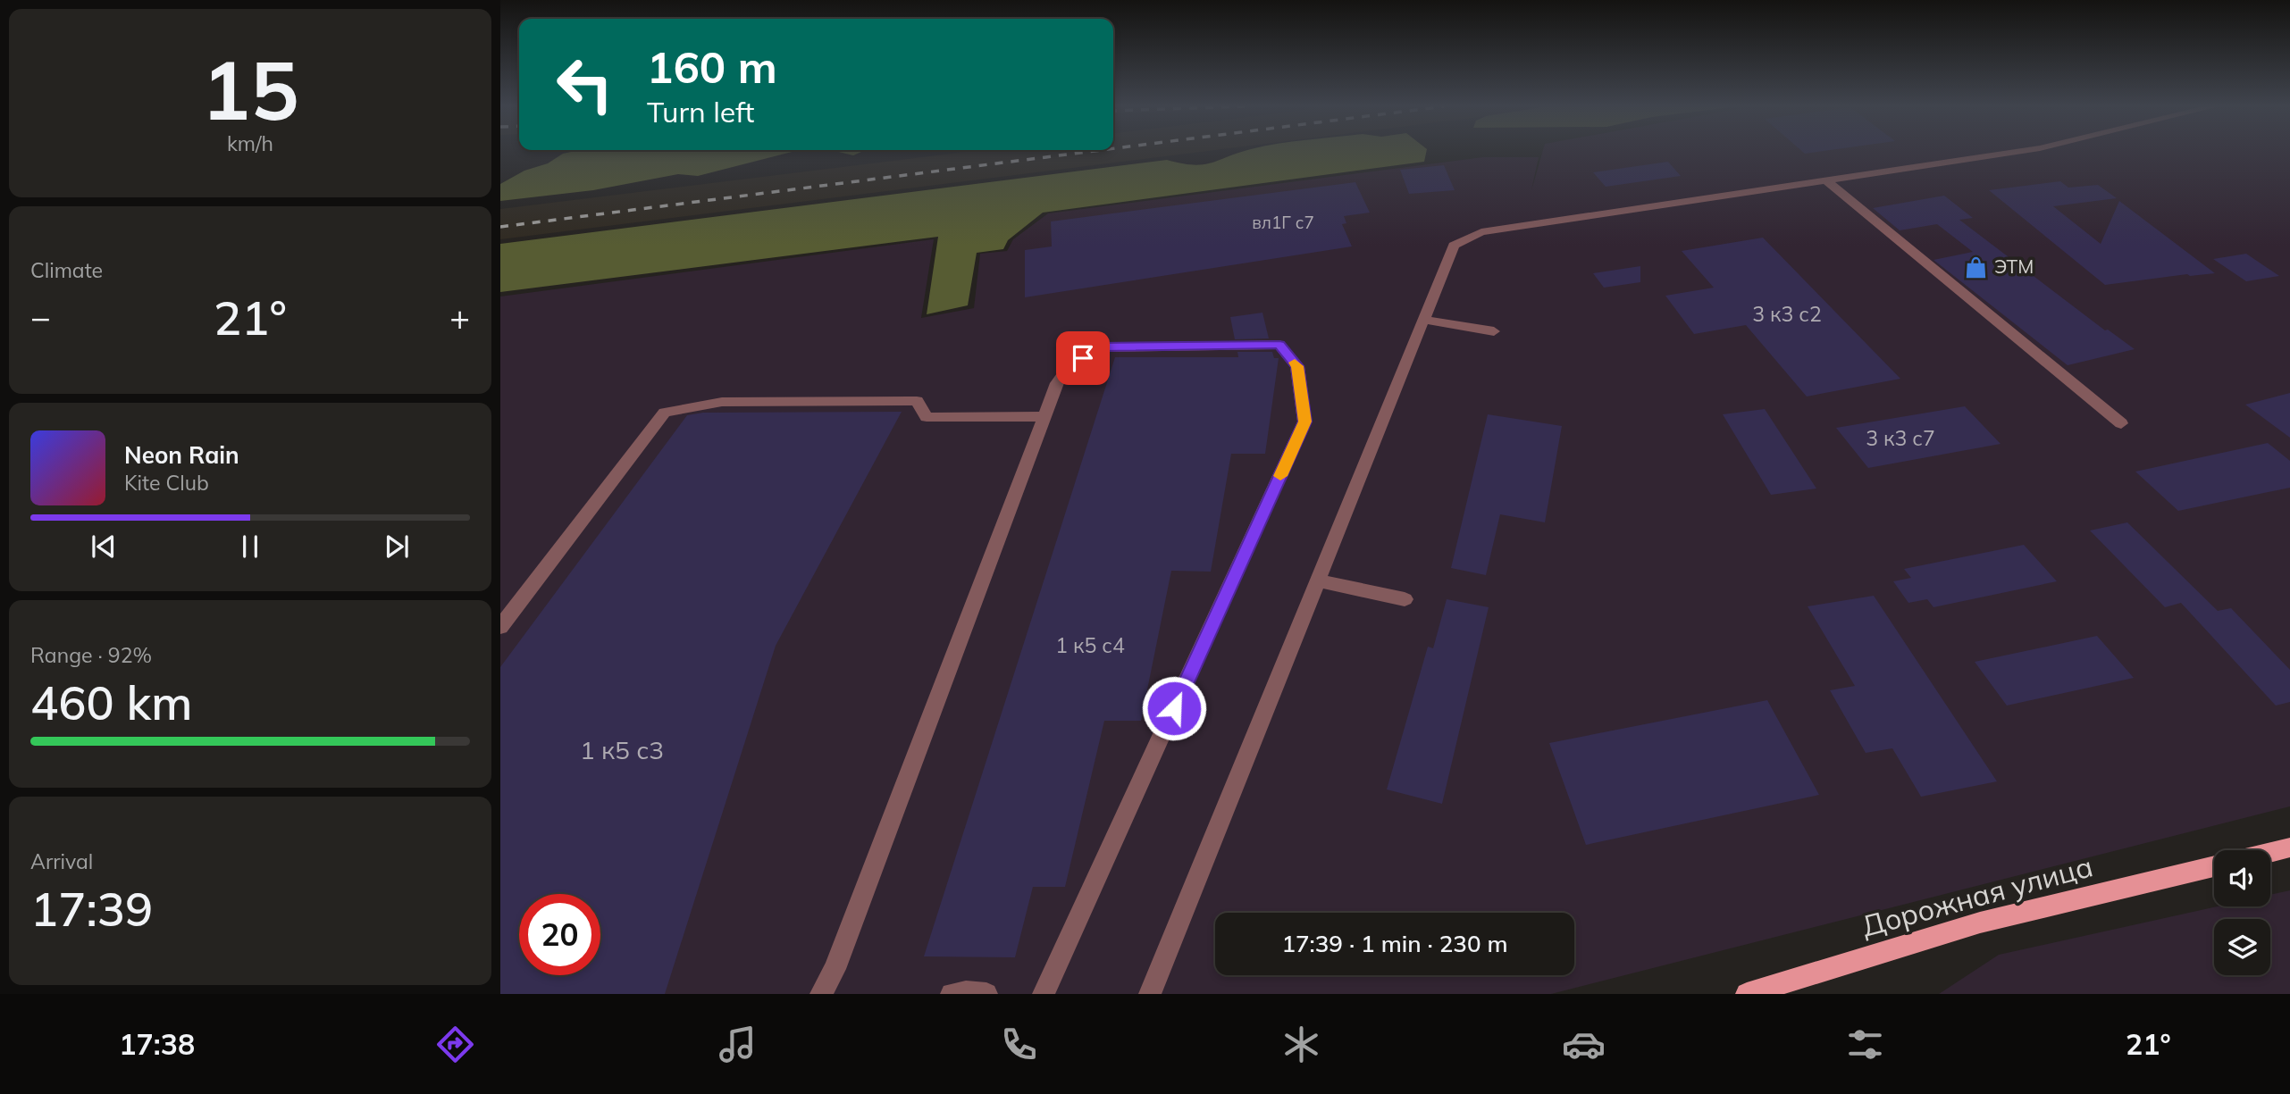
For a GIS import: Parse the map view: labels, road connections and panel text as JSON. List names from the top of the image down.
{
  "streets": {
    "main road": ["Дорожная улица"]
  },
  "places": {
    "shop": ["ЭТМ"]
  },
  "house_numbers": [
    "вл1Г с7",
    "3 к3 с2",
    "3 к3 с7",
    "1 к5 с4",
    "1 к5 с3"
  ],
  "page": {
    "tile": [
      ["15", "km/h"],
      "Climate",
      ["Range · 92%", "460 km"],
      ["Arrival", "17:39"]
    ],
    "turn": ["160 m", "Turn left"],
    "heat": ["−", "21°", "+"],
    "song": ["Neon Rain", "Kite Club"],
    "limit": "20",
    "trip": "17:39 · 1 min · 230 m",
    "tabs": ["17:38", "21°"]
  }
}
